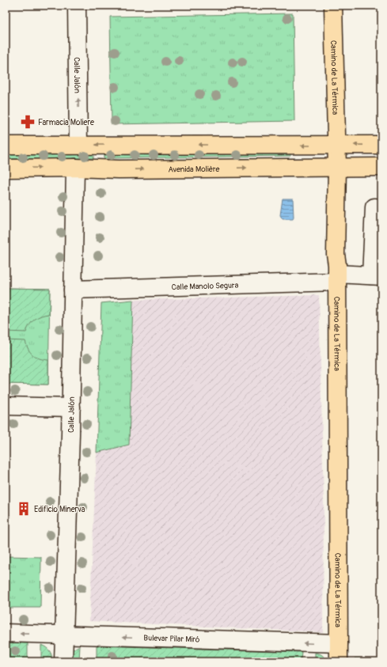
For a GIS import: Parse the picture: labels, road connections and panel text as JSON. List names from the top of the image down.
{
  "streets": {
    "main road": ["Camino de La Térmica", "Avenida Molière"],
    "street": ["Calle Jalón", "Calle Manolo Segura", "Bulevar Pilar Miró"]
  },
  "crossings": [
    ["Calle Jalón", "Avenida Molière"],
    ["Calle Jalón", "Calle Manolo Segura"],
    ["Calle Jalón", "Bulevar Pilar Miró"],
    ["Camino de La Térmica", "Avenida Molière"],
    ["Camino de La Térmica", "Calle Manolo Segura"],
    ["Camino de La Térmica", "Bulevar Pilar Miró"]
  ],
  "one_way": ["Bulevar Pilar Miró"],
  "places": {
    "pharmacy": ["Farmacia Moliere"],
    "building": ["Edificio Minerva"]
  }
}
